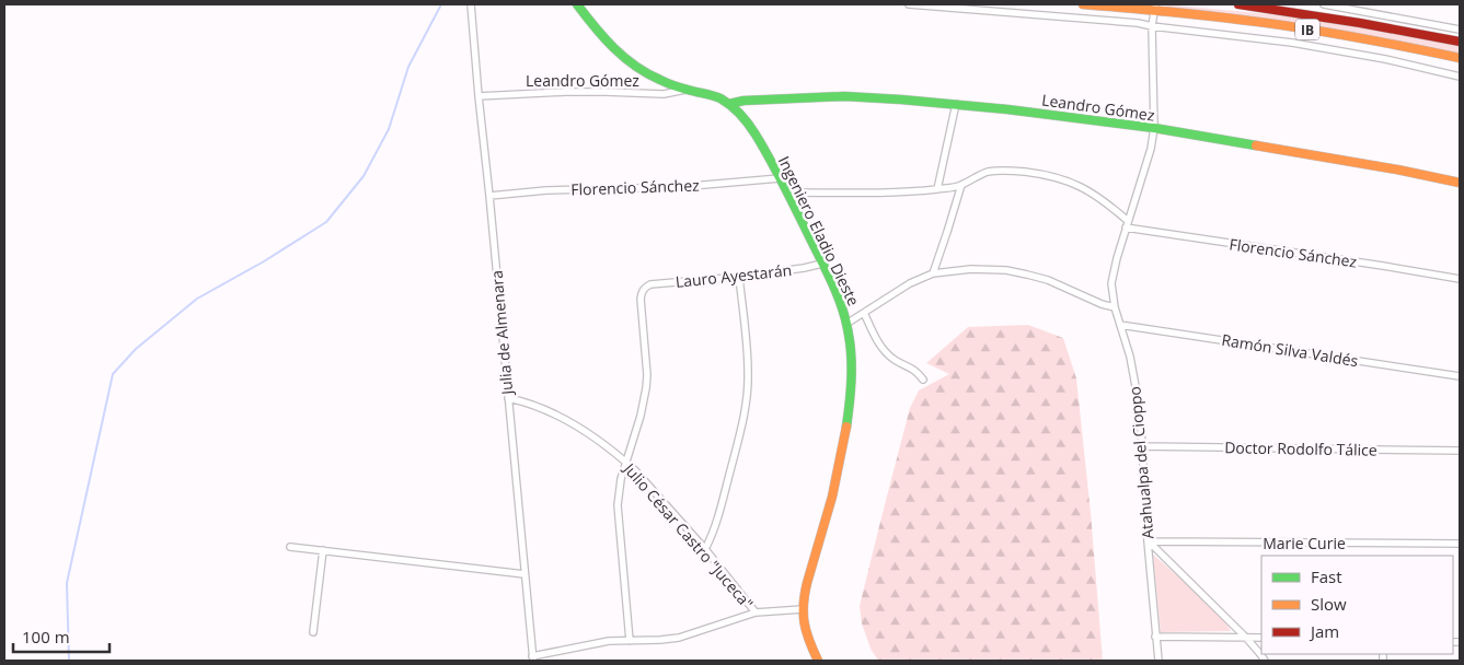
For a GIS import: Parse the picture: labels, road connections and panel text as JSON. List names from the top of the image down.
{
  "streets": {
    "main road": ["IB", "Leandro Gómez", "Ingeniero Eladio Dieste"],
    "street": [
      "Florencio Sánchez",
      "Lauro Ayestarán",
      "Julia de Almenara",
      "Ramón Silva Valdés",
      "Doctor Rodolfo Tálice",
      "Atahualpa del Cioppo",
      "Julio César Castro \"Juceca\"",
      "Marie Curie"
    ]
  },
  "crossings": [
    ["IB", "Atahualpa del Cioppo"],
    ["Leandro Gómez", "Ingeniero Eladio Dieste"],
    ["Leandro Gómez", "Julia de Almenara"],
    ["Leandro Gómez", "Atahualpa del Cioppo"],
    ["Florencio Sánchez", "Ingeniero Eladio Dieste"],
    ["Florencio Sánchez", "Julia de Almenara"],
    ["Florencio Sánchez", "Atahualpa del Cioppo"],
    ["Ingeniero Eladio Dieste", "Lauro Ayestarán"],
    ["Lauro Ayestarán", "Julio César Castro \"Juceca\""],
    ["Julia de Almenara", "Julio César Castro \"Juceca\""],
    ["Ramón Silva Valdés", "Atahualpa del Cioppo"],
    ["Doctor Rodolfo Tálice", "Atahualpa del Cioppo"],
    ["Atahualpa del Cioppo", "Marie Curie"]
  ],
  "legend": ["Fast", "Slow", "Jam"],
  "scale_bar": "100 m"
}
